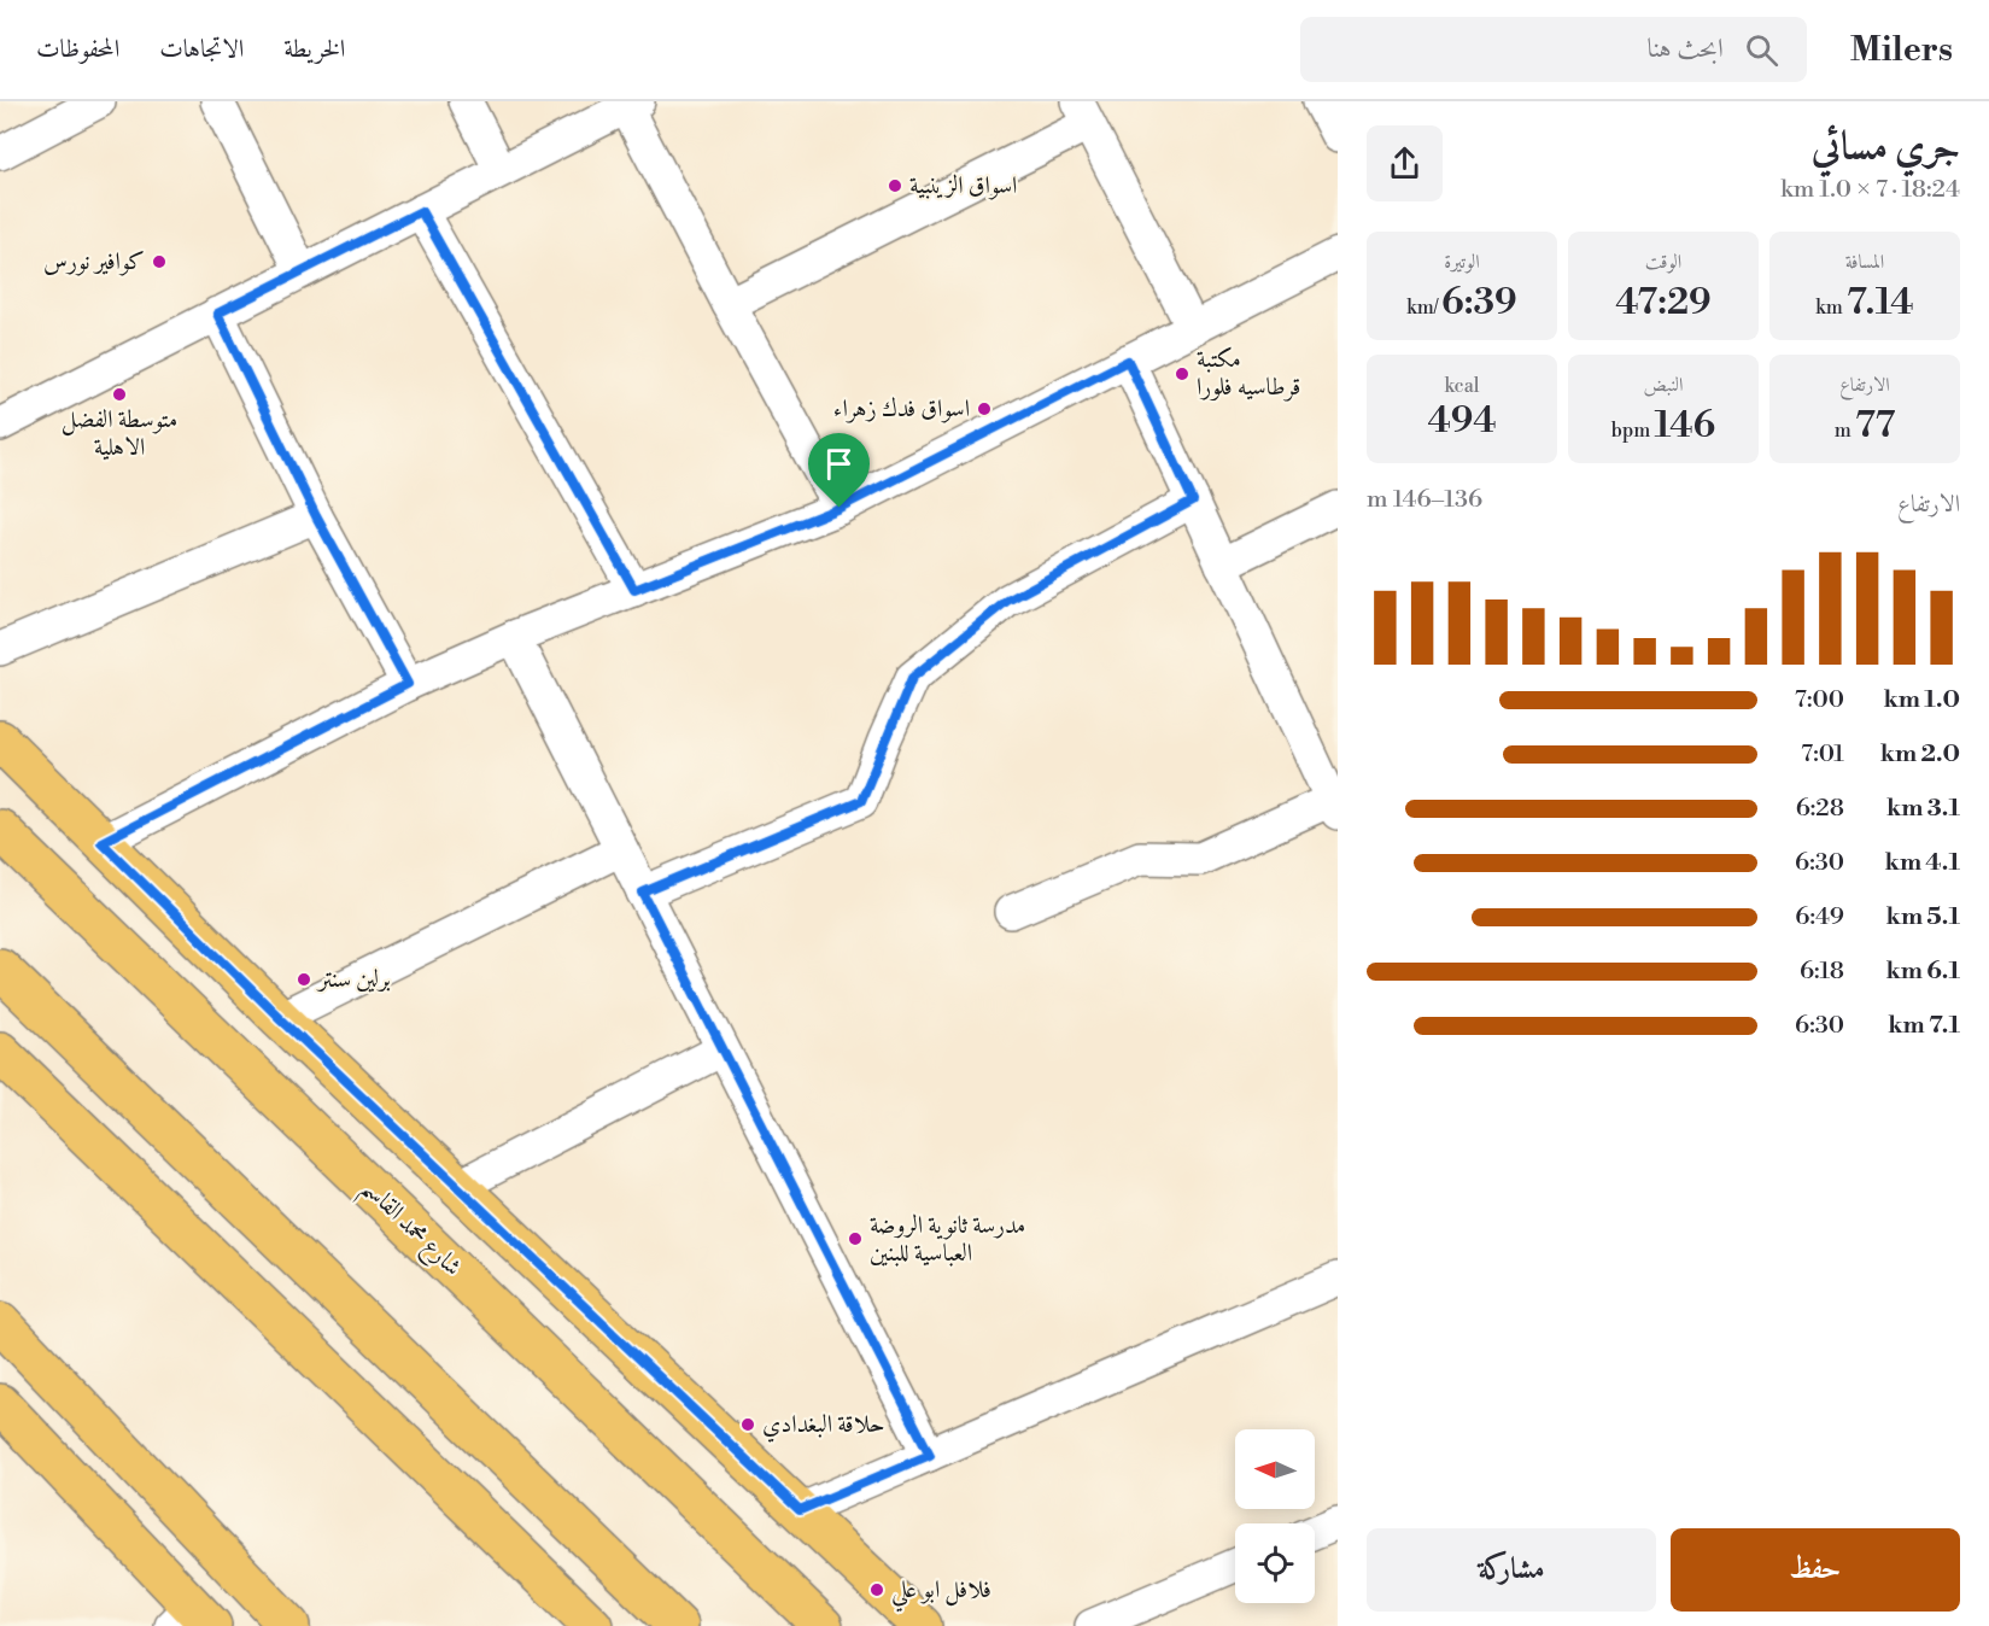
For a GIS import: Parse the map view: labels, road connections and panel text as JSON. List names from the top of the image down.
{
  "streets": {
    "main road": ["شارع محمد القاسم"]
  },
  "places": [
    "اسواق الزينبية",
    "كوافير نورس",
    "مكتبة قرطاسيه فلورا",
    "متوسطة الفضل الاهلية",
    "اسواق فدك زهراء",
    "برلين سنتر",
    "مدرسة ثانوية الروضة العباسية للبنين",
    "حلاقة البغدادي",
    "فلافل ابو علي"
  ],
  "north": "left",
  "page": {
    "header": "Milers",
    "search": "ابحث هنا",
    "nav": ["الخريطة", "الاتجاهات", "المحفوظات"],
    "heading": ["جري مسائي", "18:24 · 7 × 1.0 km"],
    "stats": [
      ["المسافة", "7.14 km"],
      ["الوقت", "47:29"],
      ["الوتيرة", "6:39 /km"],
      ["الارتفاع", "77 m"],
      ["النبض", "146 bpm"],
      ["kcal", "494"]
    ],
    "chart": ["الارتفاع", "136–146 m"],
    "list": [
      {
        "name": "1.0 km",
        "note": "7:00"
      },
      {
        "name": "2.0 km",
        "note": "7:01"
      },
      {
        "name": "3.1 km",
        "note": "6:28"
      },
      {
        "name": "4.1 km",
        "note": "6:30"
      },
      {
        "name": "5.1 km",
        "note": "6:49"
      },
      {
        "name": "6.1 km",
        "note": "6:18"
      },
      {
        "name": "7.1 km",
        "note": "6:30"
      }
    ],
    "buttons": ["حفظ", "مشاركة"]
  }
}
